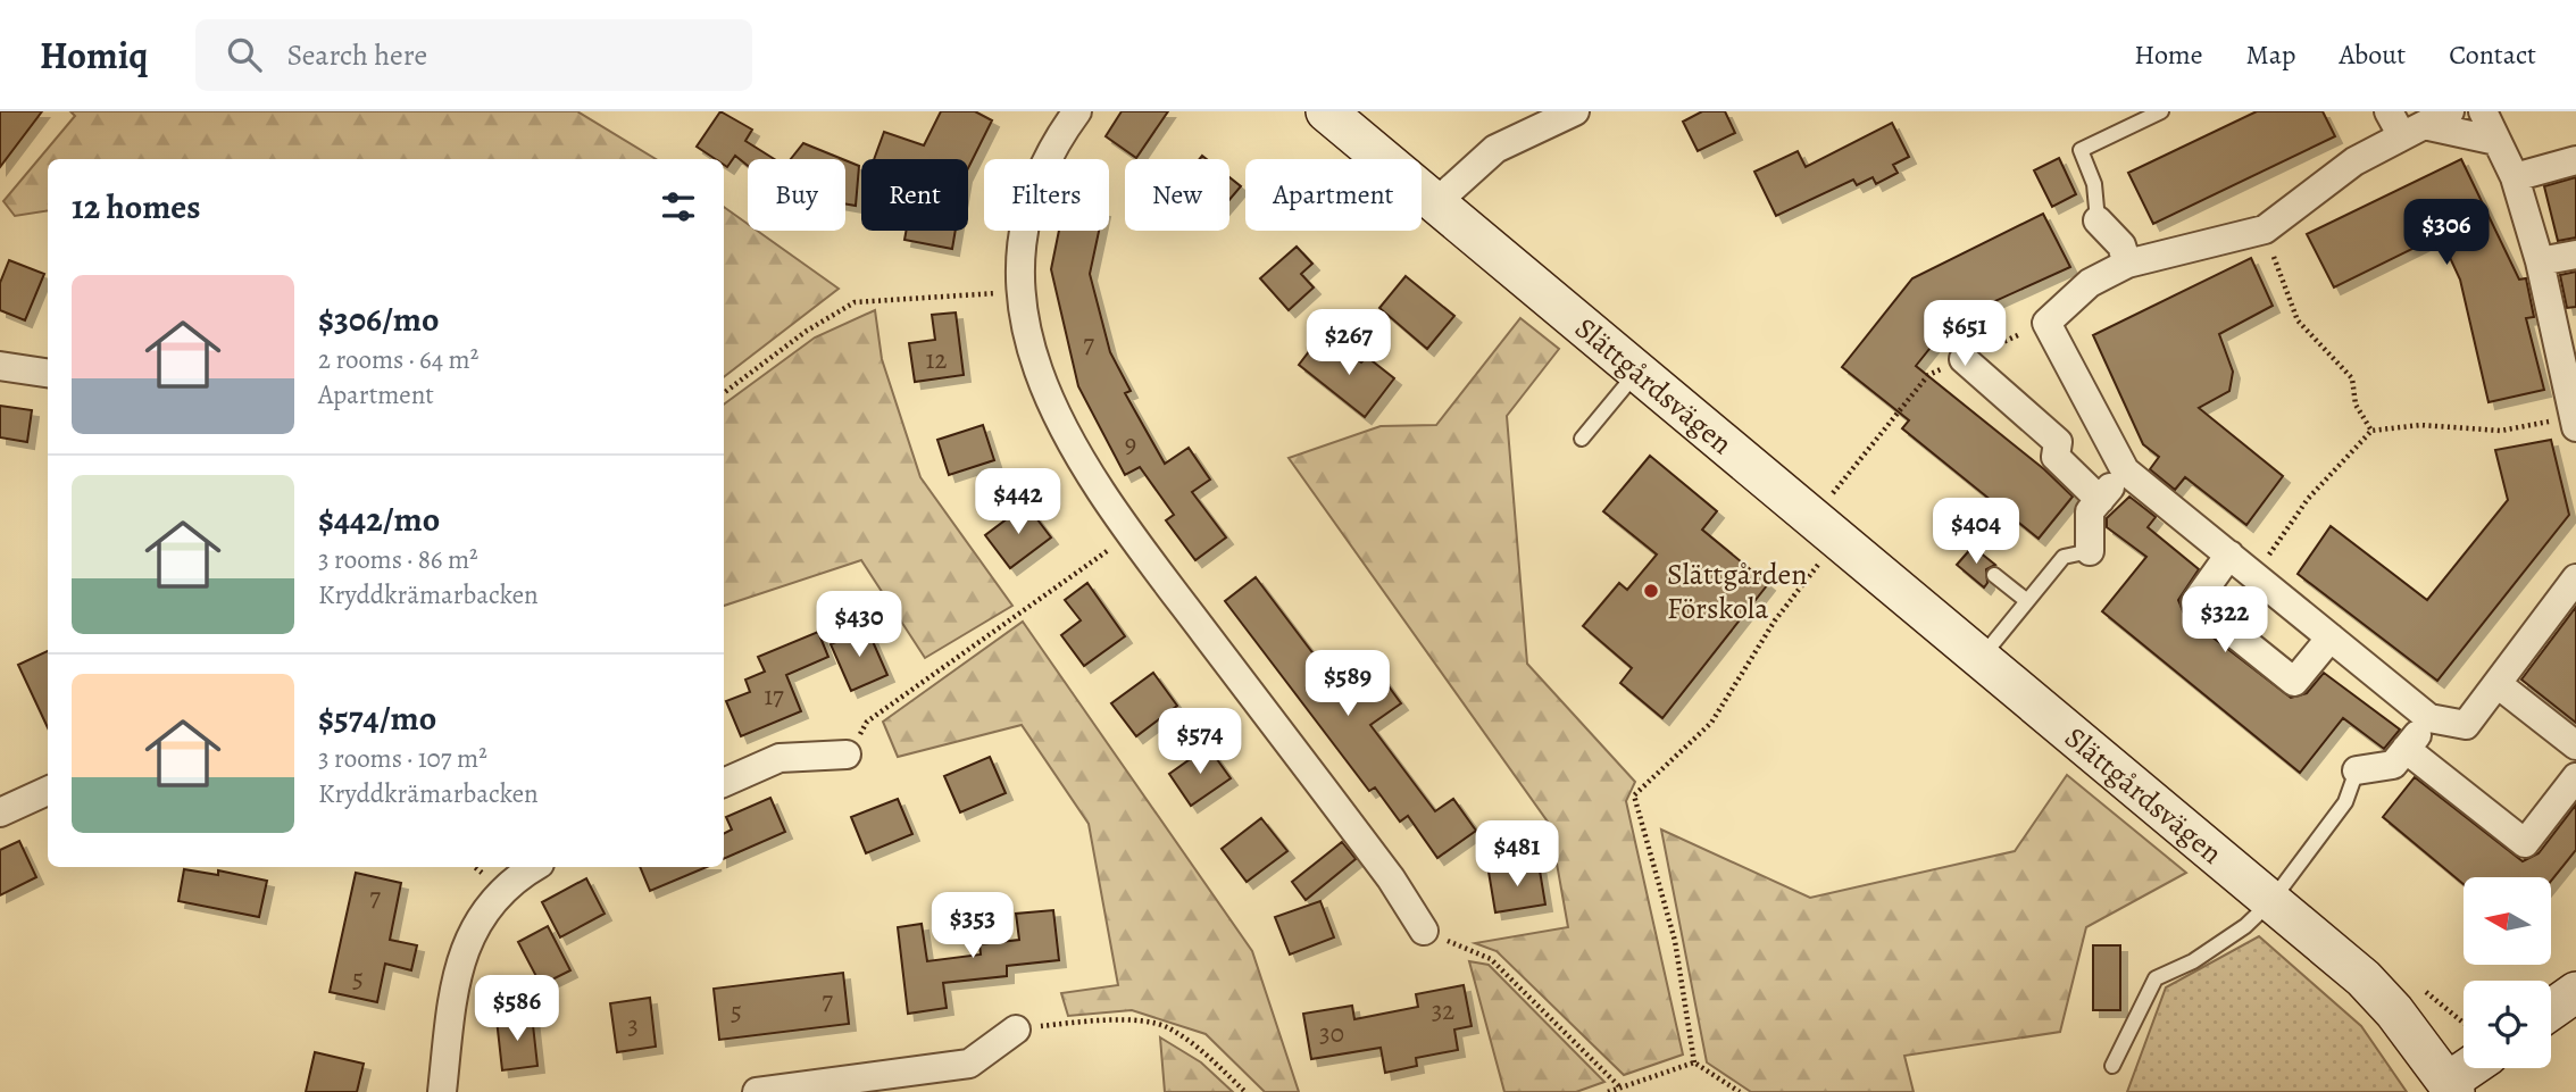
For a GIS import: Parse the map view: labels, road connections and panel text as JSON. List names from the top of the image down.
{
  "streets": {
    "street": ["Slättgårdsvägen"]
  },
  "places": ["Slättgården Förskola"],
  "house_numbers": [
    "7",
    "12",
    "9",
    "17",
    "7",
    "5",
    "7",
    "32",
    "5",
    "3",
    "30"
  ],
  "north": "left",
  "page": {
    "header": "Homiq",
    "search": "Search here",
    "nav": [
      "Home",
      "Map",
      "About",
      "Contact"
    ],
    "chip": [
      "Buy",
      "Rent",
      "Filters",
      "New",
      "Apartment"
    ],
    "heading": "12 homes",
    "price": [
      "$306",
      "$651",
      "$267",
      "$442",
      "$404",
      "$322",
      "$430",
      "$589",
      "$574",
      "$481",
      "$353",
      "$586"
    ],
    "list": [
      {
        "name": "$306/mo",
        "note": "2 rooms · 64 m² · Apartment"
      },
      {
        "name": "$442/mo",
        "note": "3 rooms · 86 m² · Kryddkrämarbacken"
      },
      {
        "name": "$574/mo",
        "note": "3 rooms · 107 m² · Kryddkrämarbacken"
      }
    ]
  }
}
